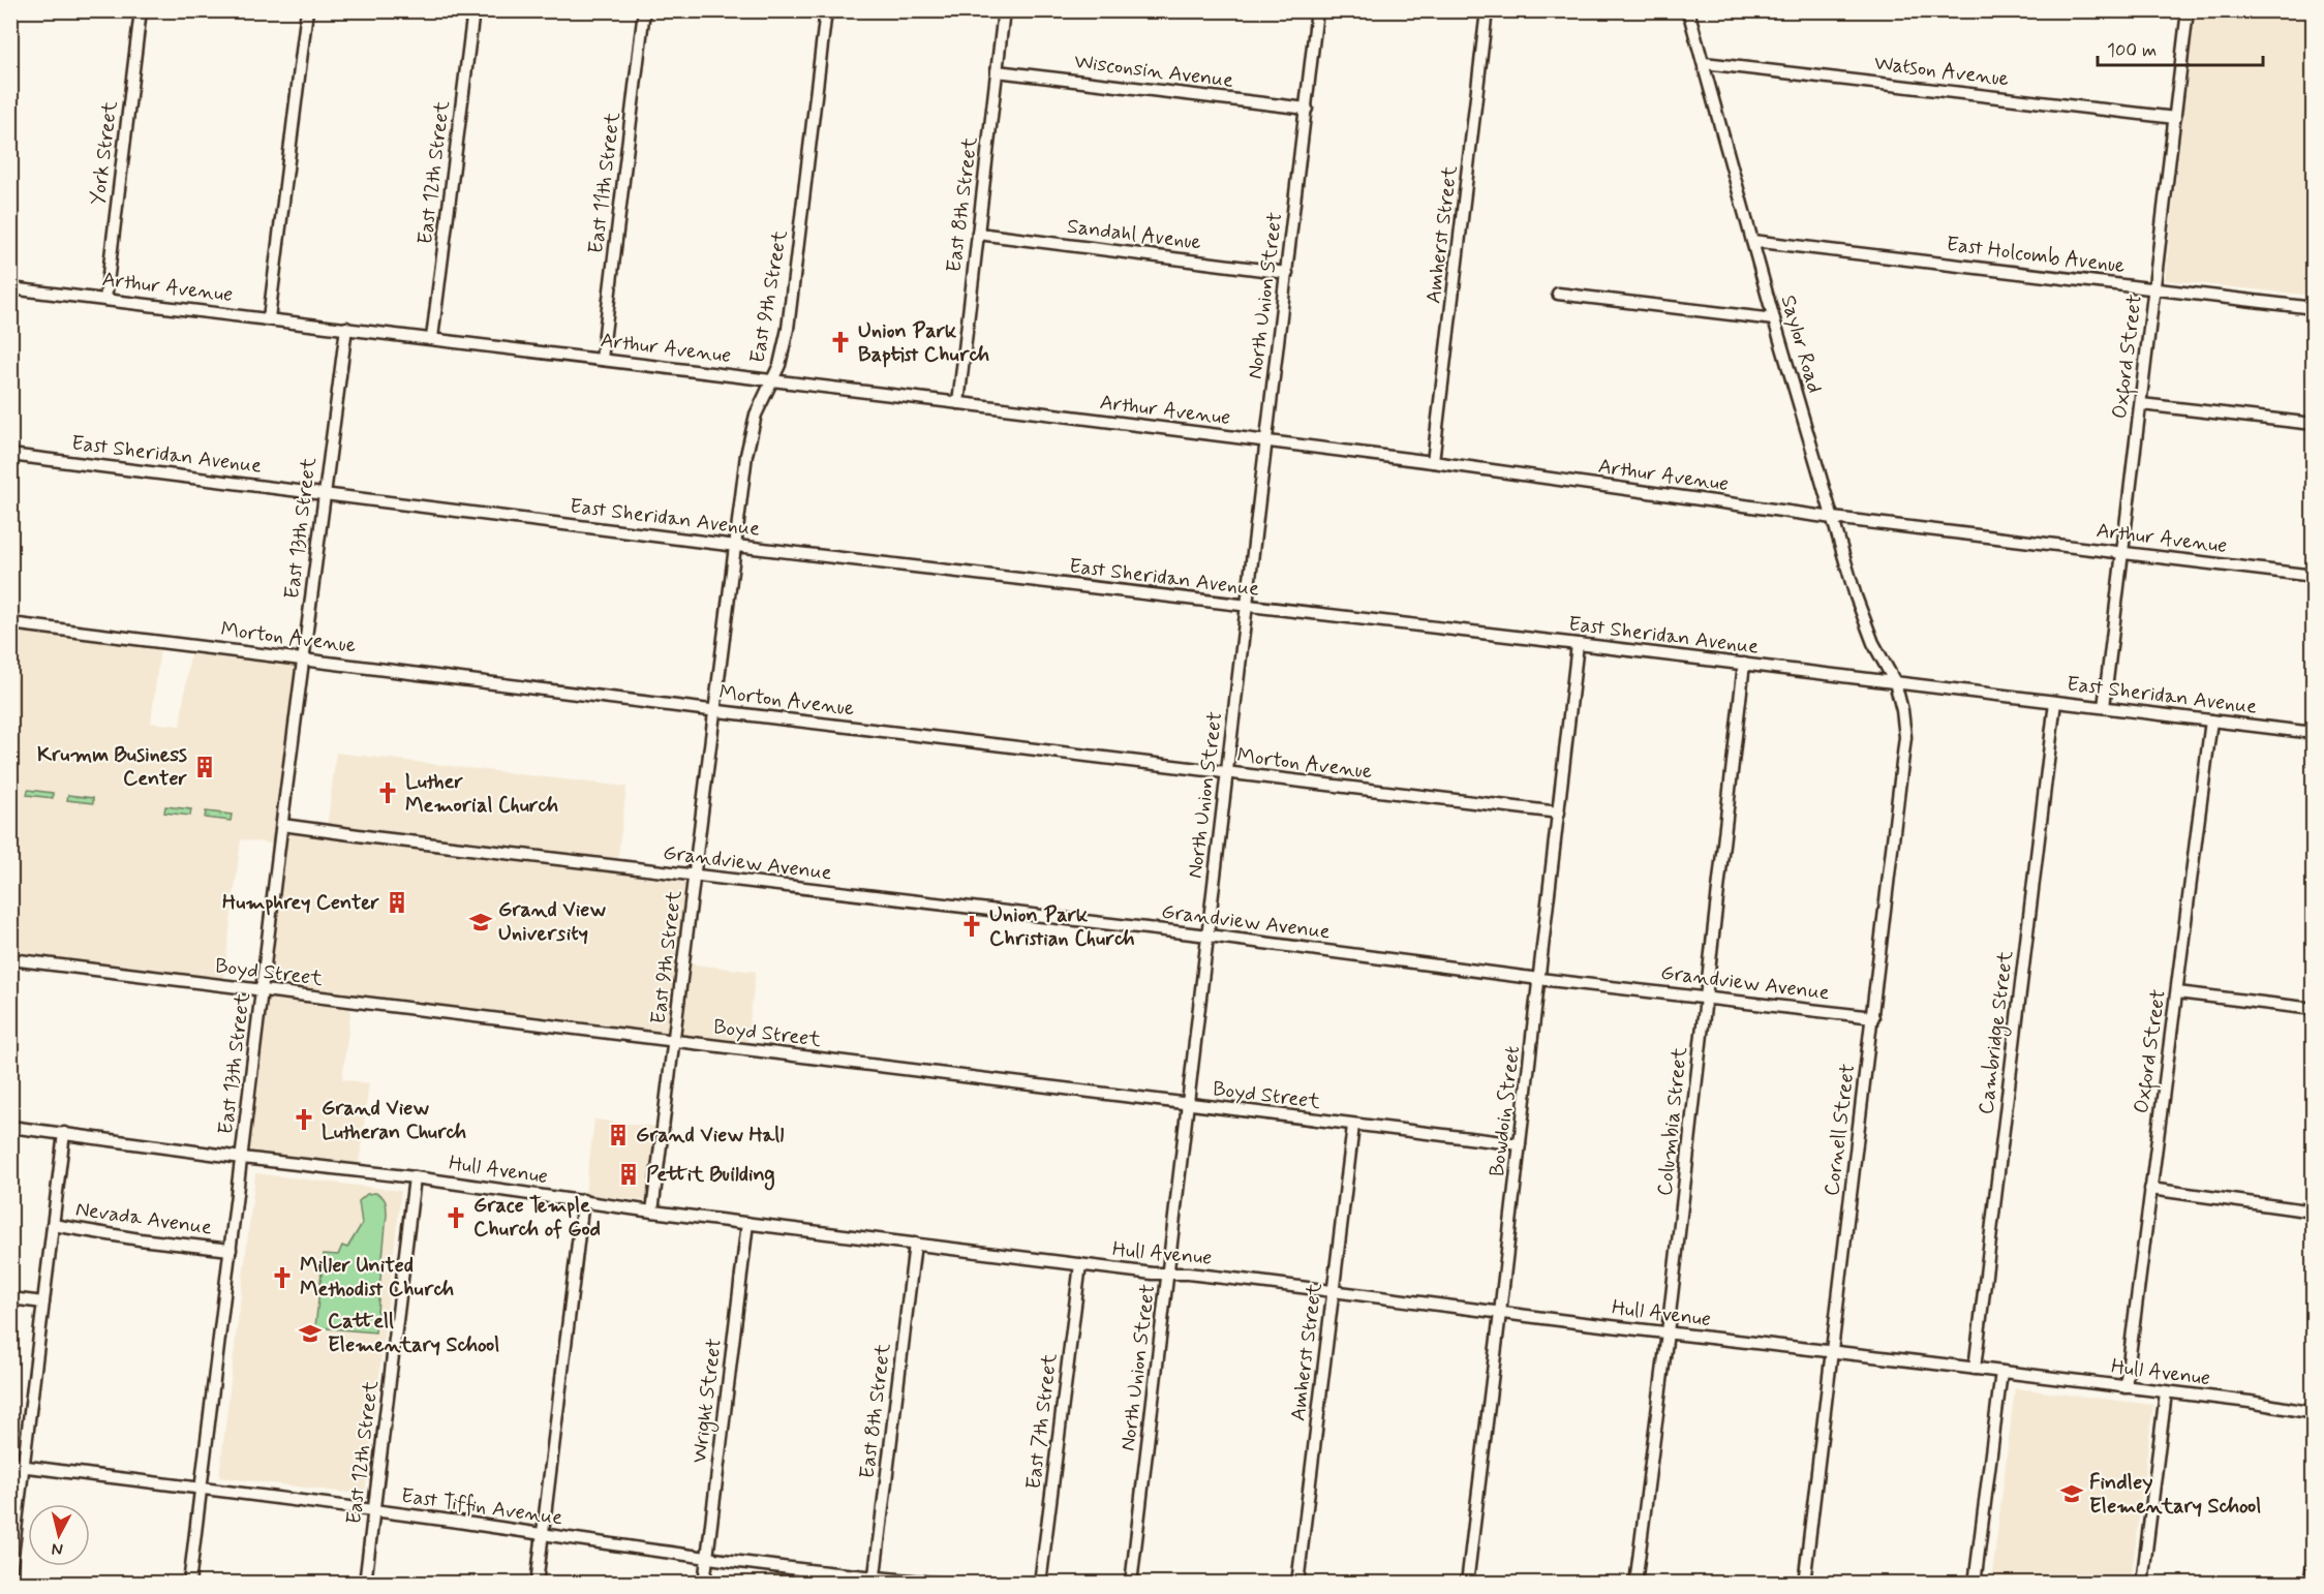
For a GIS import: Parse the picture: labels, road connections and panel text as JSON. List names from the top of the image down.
{
  "streets": {
    "street": [
      "Wisconsin Avenue",
      "Watson Avenue",
      "York Street",
      "East 12th Street",
      "East 11th Street",
      "East 8th Street",
      "Sandahl Avenue",
      "Amherst Street",
      "East Holcomb Avenue",
      "Arthur Avenue",
      "North Union Street",
      "East 9th Street",
      "Saylor Road",
      "Oxford Street",
      "East Sheridan Avenue",
      "East 13th Street",
      "Morton Avenue",
      "Grandview Avenue",
      "Boyd Street",
      "Cambridge Street",
      "Bowdoin Street",
      "Columbia Street",
      "Cornell Street",
      "Hull Avenue",
      "Nevada Avenue",
      "Wright Street",
      "East 7th Street",
      "East Tiffin Avenue"
    ]
  },
  "crossings": [
    ["Wisconsin Avenue", "East 8th Street"],
    ["Wisconsin Avenue", "North Union Street"],
    ["Watson Avenue", "Saylor Road"],
    ["Watson Avenue", "Oxford Street"],
    ["York Street", "Arthur Avenue"],
    ["East 12th Street", "Arthur Avenue"],
    ["East 12th Street", "Hull Avenue"],
    ["East 12th Street", "East Tiffin Avenue"],
    ["East 11th Street", "Arthur Avenue"],
    ["East 8th Street", "Sandahl Avenue"],
    ["East 8th Street", "Arthur Avenue"],
    ["East 8th Street", "Hull Avenue"],
    ["East 8th Street", "East Tiffin Avenue"],
    ["Sandahl Avenue", "North Union Street"],
    ["Amherst Street", "Arthur Avenue"],
    ["Amherst Street", "Boyd Street"],
    ["Amherst Street", "Hull Avenue"],
    ["East Holcomb Avenue", "Saylor Road"],
    ["East Holcomb Avenue", "Oxford Street"],
    ["Arthur Avenue", "North Union Street"],
    ["Arthur Avenue", "East 9th Street"],
    ["Arthur Avenue", "Saylor Road"],
    ["Arthur Avenue", "Oxford Street"],
    ["Arthur Avenue", "East 13th Street"],
    ["North Union Street", "East Sheridan Avenue"],
    ["North Union Street", "Morton Avenue"],
    ["North Union Street", "Grandview Avenue"],
    ["North Union Street", "Boyd Street"],
    ["North Union Street", "Hull Avenue"],
    ["East 9th Street", "East Sheridan Avenue"],
    ["East 9th Street", "Morton Avenue"],
    ["East 9th Street", "Grandview Avenue"],
    ["East 9th Street", "Boyd Street"],
    ["East 9th Street", "Hull Avenue"],
    ["Saylor Road", "East Sheridan Avenue"],
    ["Saylor Road", "Cornell Street"],
    ["Oxford Street", "East Sheridan Avenue"],
    ["Oxford Street", "Hull Avenue"],
    ["East Sheridan Avenue", "East 13th Street"],
    ["East Sheridan Avenue", "Cambridge Street"],
    ["East Sheridan Avenue", "Bowdoin Street"],
    ["East Sheridan Avenue", "Columbia Street"],
    ["East Sheridan Avenue", "Cornell Street"],
    ["East 13th Street", "Morton Avenue"],
    ["East 13th Street", "Grandview Avenue"],
    ["East 13th Street", "Boyd Street"],
    ["East 13th Street", "Hull Avenue"],
    ["East 13th Street", "Nevada Avenue"],
    ["East 13th Street", "East Tiffin Avenue"],
    ["Morton Avenue", "Bowdoin Street"],
    ["Grandview Avenue", "Bowdoin Street"],
    ["Grandview Avenue", "Columbia Street"],
    ["Grandview Avenue", "Cornell Street"],
    ["Boyd Street", "Bowdoin Street"],
    ["Cambridge Street", "Hull Avenue"],
    ["Bowdoin Street", "Hull Avenue"],
    ["Columbia Street", "Hull Avenue"],
    ["Cornell Street", "Hull Avenue"],
    ["Hull Avenue", "Wright Street"],
    ["Hull Avenue", "East 7th Street"],
    ["Wright Street", "East Tiffin Avenue"]
  ],
  "places": {
    "church": [
      "Union Park Baptist Church",
      "Luther Memorial Church",
      "Union Park Christian Church",
      "Grand View Lutheran Church",
      "Grace Temple Church of God",
      "Miller United Methodist Church"
    ],
    "building": [
      "Krumm Business Center",
      "Humphrey Center",
      "Grand View Hall",
      "Pettit Building"
    ],
    "school or university": ["Grand View University", "Cattell Elementary School", "Findley Elementary School"]
  },
  "scale_bar": "100 m",
  "north": "bottom"
}
